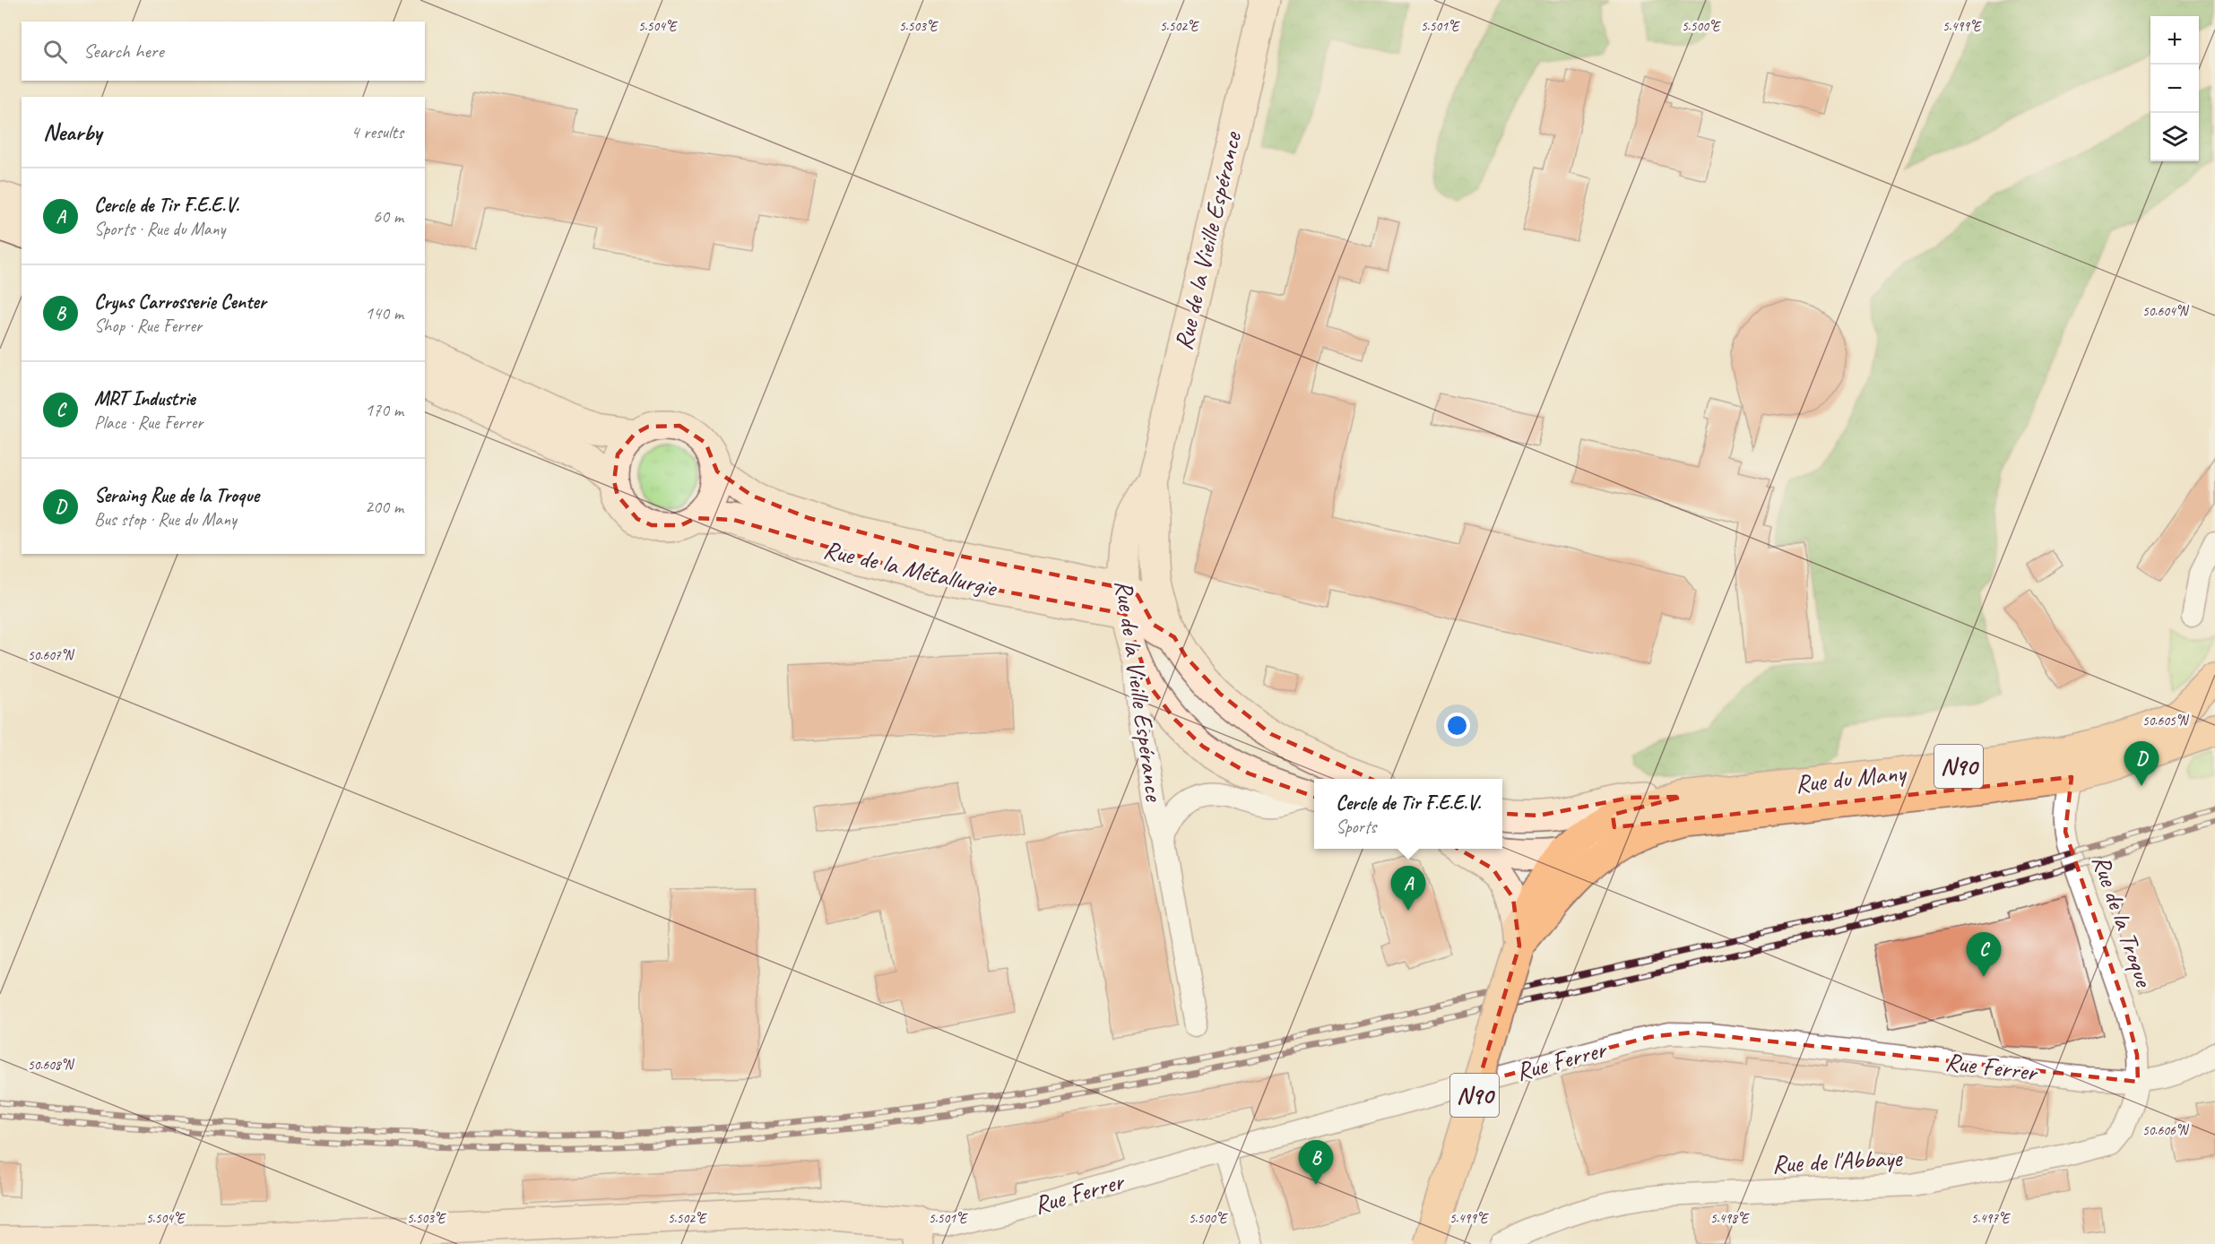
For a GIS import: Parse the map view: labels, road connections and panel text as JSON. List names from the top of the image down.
{
  "streets": {
    "main road": ["N90", "Rue du Many"],
    "street": [
      "Rue de la Vieille Espérance",
      "Rue de la Métallurgie",
      "Rue de la Troque",
      "Rue Ferrer",
      "Rue de l'Abbaye"
    ]
  },
  "crossings": [
    ["Rue de la Vieille Espérance", "Rue de la Métallurgie"],
    ["N90", "Rue du Many"],
    ["Rue du Many", "Rue de la Troque"],
    ["Rue de la Troque", "Rue Ferrer"],
    ["Rue de la Troque", "Rue de l'Abbaye"],
    ["Rue Ferrer", "Rue de l'Abbaye"]
  ],
  "page": {
    "map_buttons": ["+", "−"],
    "search": "Search here",
    "heading": ["Nearby", "4 results"],
    "list": [
      {
        "mark": "A",
        "name": "Cercle de Tir F.E.E.V.",
        "note": "Sports · Rue du Many",
        "value": "60 m"
      },
      {
        "mark": "B",
        "name": "Cryns Carrosserie Center",
        "note": "Shop · Rue Ferrer",
        "value": "140 m"
      },
      {
        "mark": "C",
        "name": "MRT Industrie",
        "note": "Place · Rue Ferrer",
        "value": "170 m"
      },
      {
        "mark": "D",
        "name": "Seraing Rue de la Troque",
        "note": "Bus stop · Rue du Many",
        "value": "200 m"
      }
    ],
    "pins": [
      "D",
      "A",
      "C",
      "B"
    ],
    "popup": ["Cercle de Tir F.E.E.V.", "Sports"]
  },
  "coordinates": [
    "5.504°E",
    "5.503°E",
    "5.502°E",
    "5.501°E",
    "5.500°E",
    "5.499°E",
    "50.604°N",
    "50.607°N",
    "50.605°N",
    "50.608°N",
    "50.606°N",
    "5.498°E",
    "5.497°E"
  ]
}
